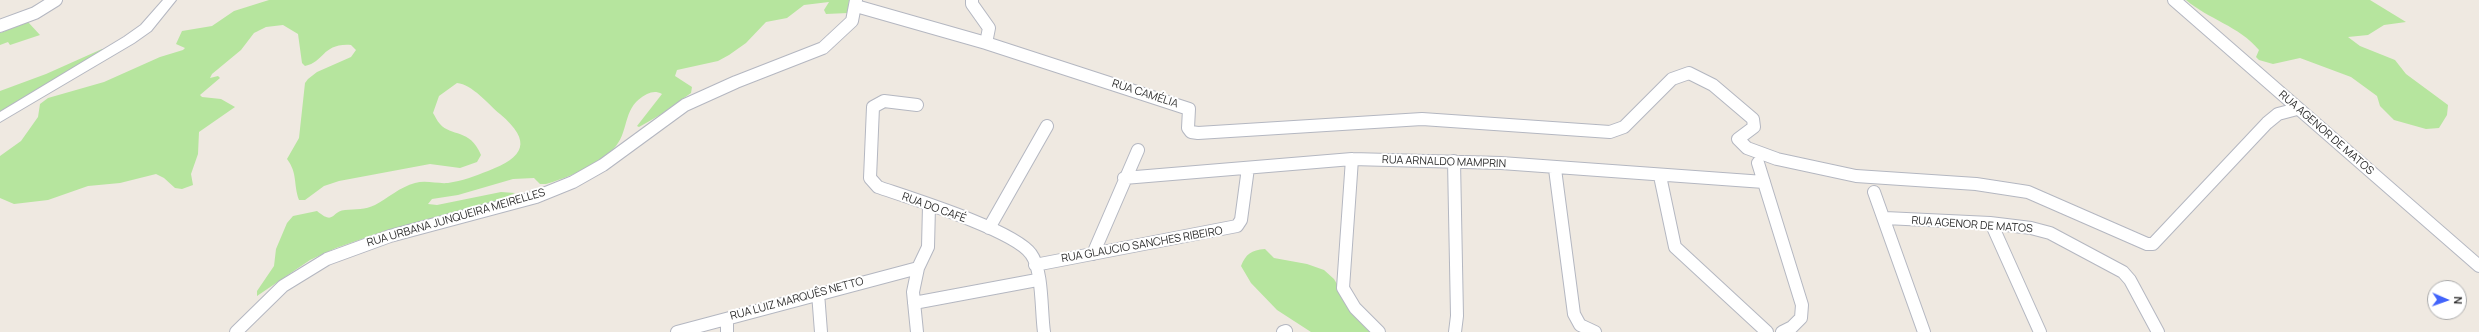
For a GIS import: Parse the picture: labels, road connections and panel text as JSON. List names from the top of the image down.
{
  "streets": {
    "street": [
      "RUA CAMÉLIA",
      "RUA AGENOR DE MATOS",
      "RUA ARNALDO MAMPRIN",
      "RUA DO CAFÉ",
      "RUA URBANA JUNQUEIRA MEIRELLES",
      "RUA GLAUCIO SANCHES RIBEIRO",
      "RUA LUIZ MARQUÊS NETTO"
    ]
  },
  "crossings": [
    ["RUA CAMÉLIA", "RUA AGENOR DE MATOS"],
    ["RUA CAMÉLIA", "RUA URBANA JUNQUEIRA MEIRELLES"],
    ["RUA ARNALDO MAMPRIN", "RUA GLAUCIO SANCHES RIBEIRO"],
    ["RUA DO CAFÉ", "RUA GLAUCIO SANCHES RIBEIRO"]
  ],
  "north": "right"
}
